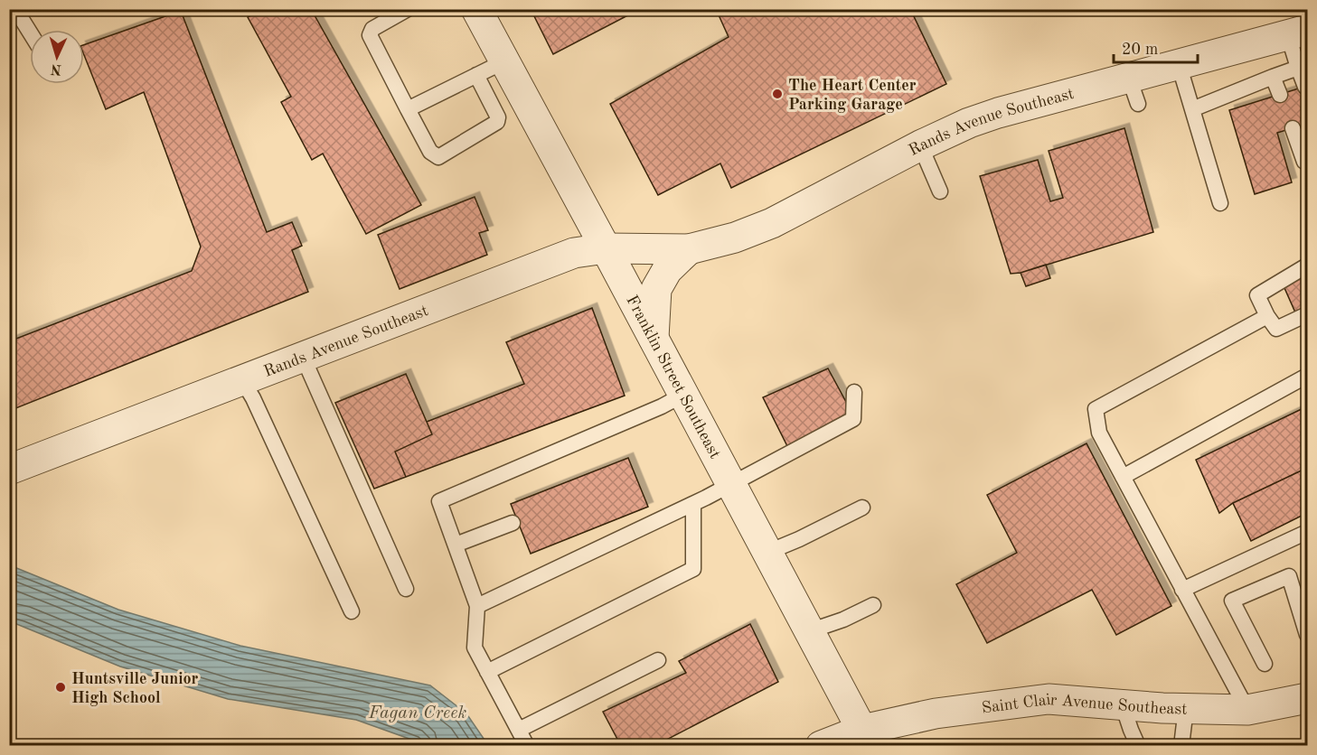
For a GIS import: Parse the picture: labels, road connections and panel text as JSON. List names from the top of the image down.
{
  "streets": {
    "street": ["Rands Avenue Southeast", "Franklin Street Southeast", "Saint Clair Avenue Southeast"]
  },
  "crossings": [
    ["Rands Avenue Southeast", "Franklin Street Southeast"],
    ["Franklin Street Southeast", "Saint Clair Avenue Southeast"]
  ],
  "water": ["Fagan Creek"],
  "places": ["The Heart Center Parking Garage", "Huntsville Junior High School"],
  "scale_bar": "20 m",
  "north": "bottom"
}
